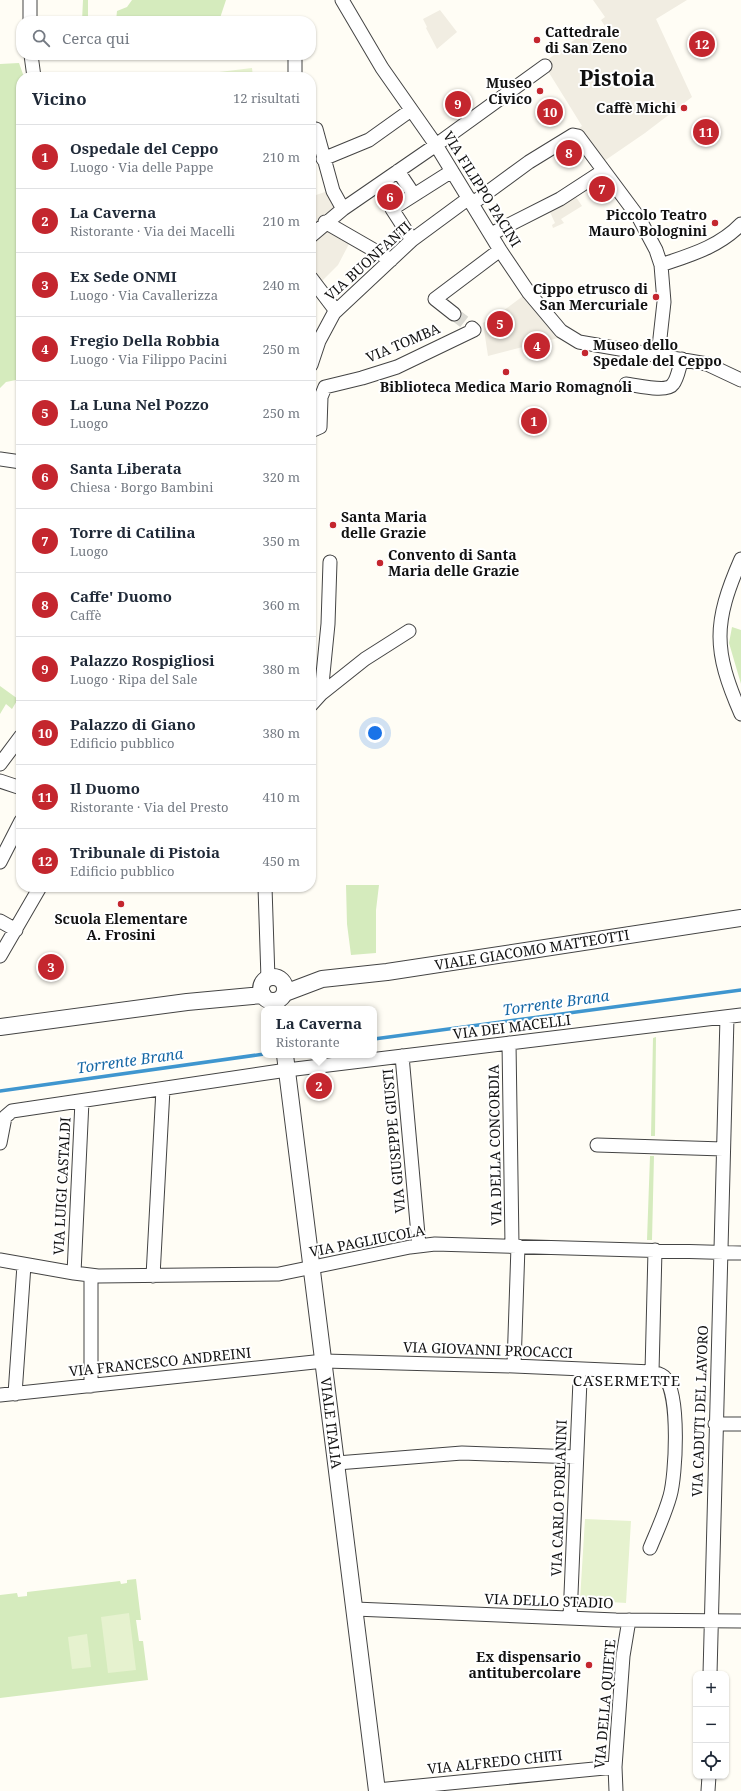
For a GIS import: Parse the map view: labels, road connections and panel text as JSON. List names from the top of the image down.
{
  "streets": {
    "street": [
      "VIA FILIPPO PACINI",
      "VIA BUONFANTI",
      "VIA TOMBA",
      "VIALE GIACOMO MATTEOTTI",
      "VIA DEI MACELLI",
      "VIA GIUSEPPE GIUSTI",
      "VIA DELLA CONCORDIA",
      "VIA LUIGI CASTALDI",
      "VIA PAGLIUCOLA",
      "VIA GIOVANNI PROCACCI",
      "VIA FRANCESCO ANDREINI",
      "VIA CADUTI DEL LAVORO",
      "VIALE ITALIA",
      "VIA CARLO FORLANINI",
      "VIA DELLO STADIO",
      "VIA DELLA QUIETE",
      "VIA ALFREDO CHITI"
    ]
  },
  "crossings": [
    ["VIA FILIPPO PACINI", "VIA BUONFANTI"],
    ["VIA DEI MACELLI", "VIA GIUSEPPE GIUSTI"],
    ["VIA DEI MACELLI", "VIA DELLA CONCORDIA"],
    ["VIA DEI MACELLI", "VIA LUIGI CASTALDI"],
    ["VIA DEI MACELLI", "VIA CADUTI DEL LAVORO"],
    ["VIA DEI MACELLI", "VIALE ITALIA"],
    ["VIA GIUSEPPE GIUSTI", "VIA PAGLIUCOLA"],
    ["VIA DELLA CONCORDIA", "VIA PAGLIUCOLA"],
    ["VIA DELLA CONCORDIA", "VIA GIOVANNI PROCACCI"],
    ["VIA LUIGI CASTALDI", "VIA PAGLIUCOLA"],
    ["VIA PAGLIUCOLA", "VIA CADUTI DEL LAVORO"],
    ["VIA PAGLIUCOLA", "VIALE ITALIA"],
    ["VIA GIOVANNI PROCACCI", "VIA FRANCESCO ANDREINI"],
    ["VIA GIOVANNI PROCACCI", "VIALE ITALIA"],
    ["VIA FRANCESCO ANDREINI", "VIALE ITALIA"],
    ["VIA CADUTI DEL LAVORO", "VIA DELLO STADIO"],
    ["VIALE ITALIA", "VIA DELLO STADIO"],
    ["VIALE ITALIA", "VIA ALFREDO CHITI"],
    ["VIA CARLO FORLANINI", "VIA DELLO STADIO"],
    ["VIA DELLO STADIO", "VIA DELLA QUIETE"],
    ["VIA DELLA QUIETE", "VIA ALFREDO CHITI"]
  ],
  "districts": ["Pistoia", "CASERMETTE"],
  "water": ["Torrente Brana"],
  "places": [
    "Cattedrale di San Zeno",
    "Museo Civico",
    "Caffè Michi",
    "Piccolo Teatro Mauro Bolognini",
    "Cippo etrusco di San Mercuriale",
    "Museo dello Spedale del Ceppo",
    "Biblioteca Medica Mario Romagnoli",
    "Santa Maria delle Grazie",
    "Convento di Santa Maria delle Grazie",
    "Scuola Elementare A. Frosini",
    "Ex dispensario antitubercolare"
  ],
  "page": {
    "search": "Cerca qui",
    "pins": [
      "12",
      "9",
      "10",
      "11",
      "8",
      "7",
      "6",
      "5",
      "4",
      "1",
      "3",
      "2"
    ],
    "heading": ["Vicino", "12 risultati"],
    "list": [
      {
        "mark": "1",
        "name": "Ospedale del Ceppo",
        "note": "Luogo · Via delle Pappe",
        "value": "210 m"
      },
      {
        "mark": "2",
        "name": "La Caverna",
        "note": "Ristorante · Via dei Macelli",
        "value": "210 m"
      },
      {
        "mark": "3",
        "name": "Ex Sede ONMI",
        "note": "Luogo · Via Cavallerizza",
        "value": "240 m"
      },
      {
        "mark": "4",
        "name": "Fregio Della Robbia",
        "note": "Luogo · Via Filippo Pacini",
        "value": "250 m"
      },
      {
        "mark": "5",
        "name": "La Luna Nel Pozzo",
        "note": "Luogo",
        "value": "250 m"
      },
      {
        "mark": "6",
        "name": "Santa Liberata",
        "note": "Chiesa · Borgo Bambini",
        "value": "320 m"
      },
      {
        "mark": "7",
        "name": "Torre di Catilina",
        "note": "Luogo",
        "value": "350 m"
      },
      {
        "mark": "8",
        "name": "Caffe' Duomo",
        "note": "Caffè",
        "value": "360 m"
      },
      {
        "mark": "9",
        "name": "Palazzo Rospigliosi",
        "note": "Luogo · Ripa del Sale",
        "value": "380 m"
      },
      {
        "mark": "10",
        "name": "Palazzo di Giano",
        "note": "Edificio pubblico",
        "value": "380 m"
      },
      {
        "mark": "11",
        "name": "Il Duomo",
        "note": "Ristorante · Via del Presto",
        "value": "410 m"
      },
      {
        "mark": "12",
        "name": "Tribunale di Pistoia",
        "note": "Edificio pubblico",
        "value": "450 m"
      }
    ],
    "popup": ["La Caverna", "Ristorante"],
    "map_buttons": ["+", "−"]
  }
}
